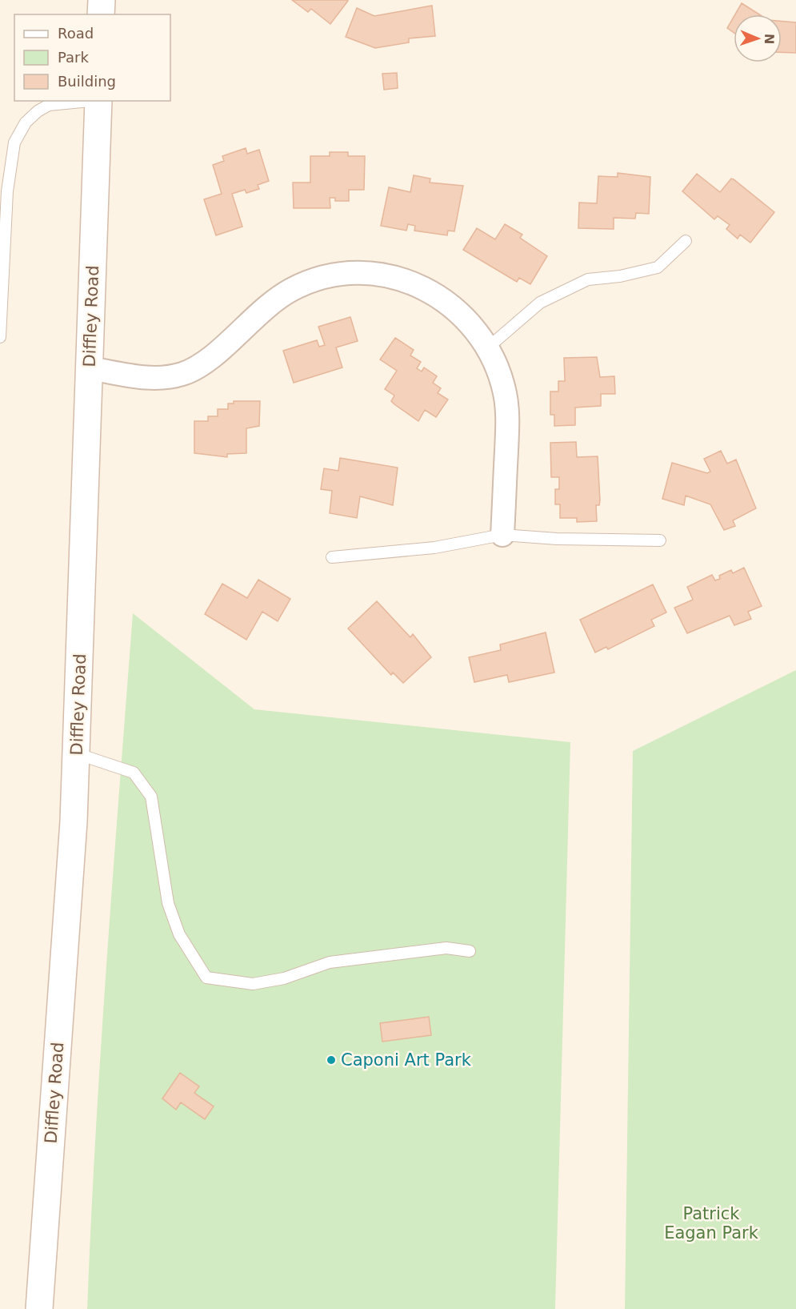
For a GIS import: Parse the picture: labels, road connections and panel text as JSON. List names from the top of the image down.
{
  "streets": {
    "main road": ["Diffley Road"]
  },
  "parks": ["Patrick Eagan Park"],
  "places": ["Caponi Art Park"],
  "legend": ["Road", "Park", "Building"],
  "north": "right"
}
